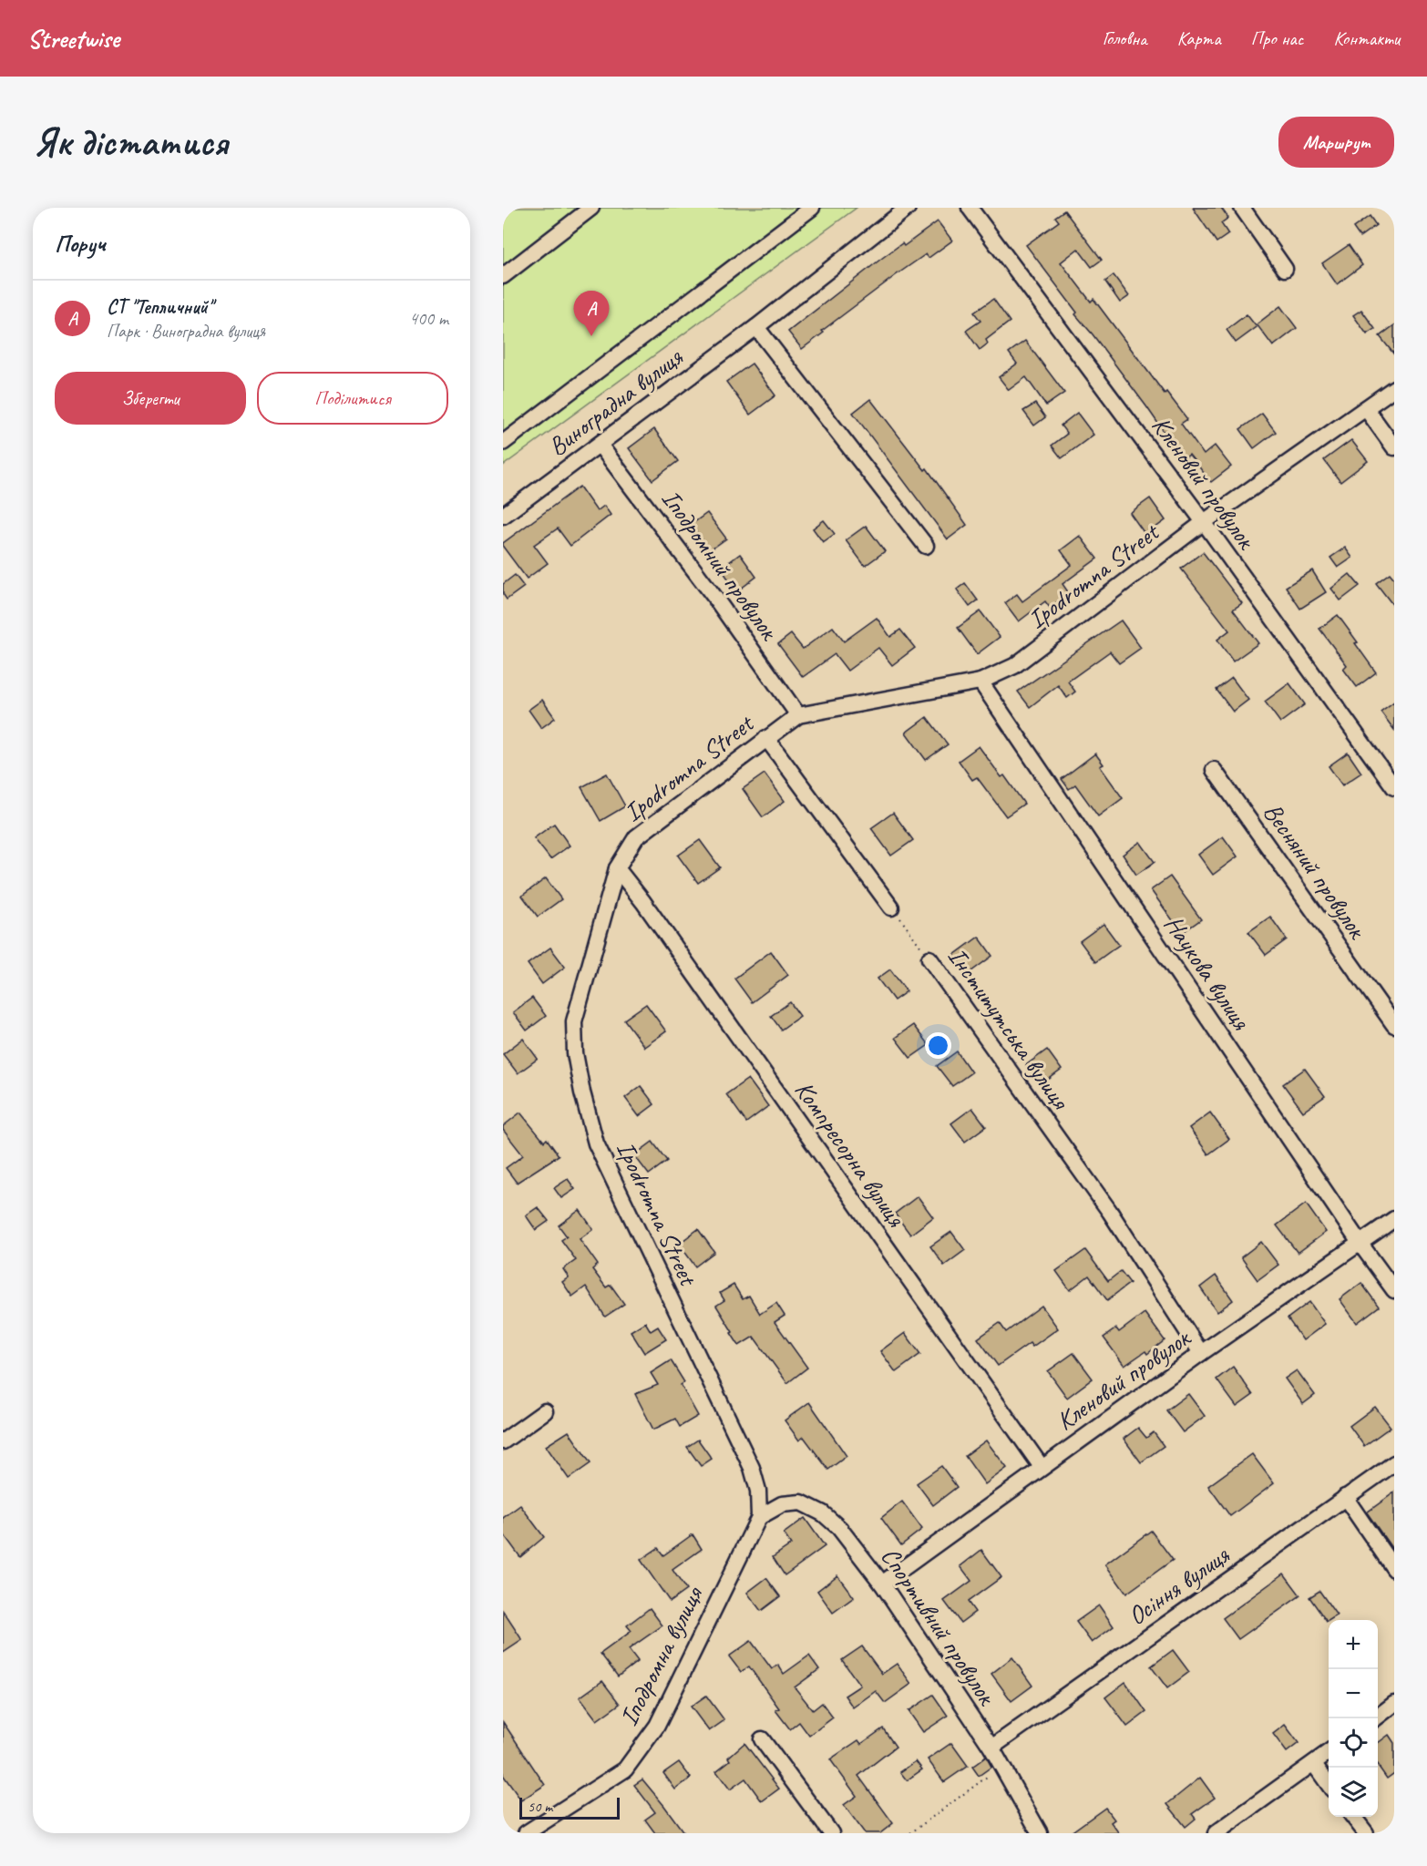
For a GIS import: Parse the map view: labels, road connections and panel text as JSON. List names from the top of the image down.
{
  "streets": {
    "street": [
      "Виноградна вулиця",
      "Кленовий провулок",
      "Іподромний провулок",
      "Ipodromna Street",
      "Весняний провулок",
      "Наукова вулиця",
      "Інститутська вулиця",
      "Компресорна вулиця",
      "Осіння вулиця",
      "Спортивний провулок",
      "Іподромна вулиця"
    ]
  },
  "crossings": [
    ["Виноградна вулиця", "Іподромний провулок"],
    ["Кленовий провулок", "Ipodromna Street"],
    ["Кленовий провулок", "Наукова вулиця"],
    ["Кленовий провулок", "Інститутська вулиця"],
    ["Кленовий провулок", "Компресорна вулиця"],
    ["Кленовий провулок", "Спортивний провулок"],
    ["Іподромний провулок", "Ipodromna Street"],
    ["Ipodromna Street", "Наукова вулиця"],
    ["Ipodromna Street", "Компресорна вулиця"],
    ["Ipodromna Street", "Спортивний провулок"],
    ["Ipodromna Street", "Іподромна вулиця"],
    ["Осіння вулиця", "Спортивний провулок"],
    ["Спортивний провулок", "Іподромна вулиця"]
  ],
  "scale_bar": "50 m",
  "page": {
    "header": "Streetwise",
    "nav": [
      "Головна",
      "Карта",
      "Про нас",
      "Контакти"
    ],
    "buttons": [
      "Маршрут",
      ["Зберегти", "Поділитися"]
    ],
    "title": "Як дістатися",
    "heading": "Поруч",
    "list": [
      {
        "mark": "A",
        "name": "СТ \"Тепличний\"",
        "note": "Парк · Виноградна вулиця",
        "value": "400 m"
      }
    ],
    "pins": "A",
    "map_buttons": ["+", "−"],
    "scale": "50 m"
  }
}
